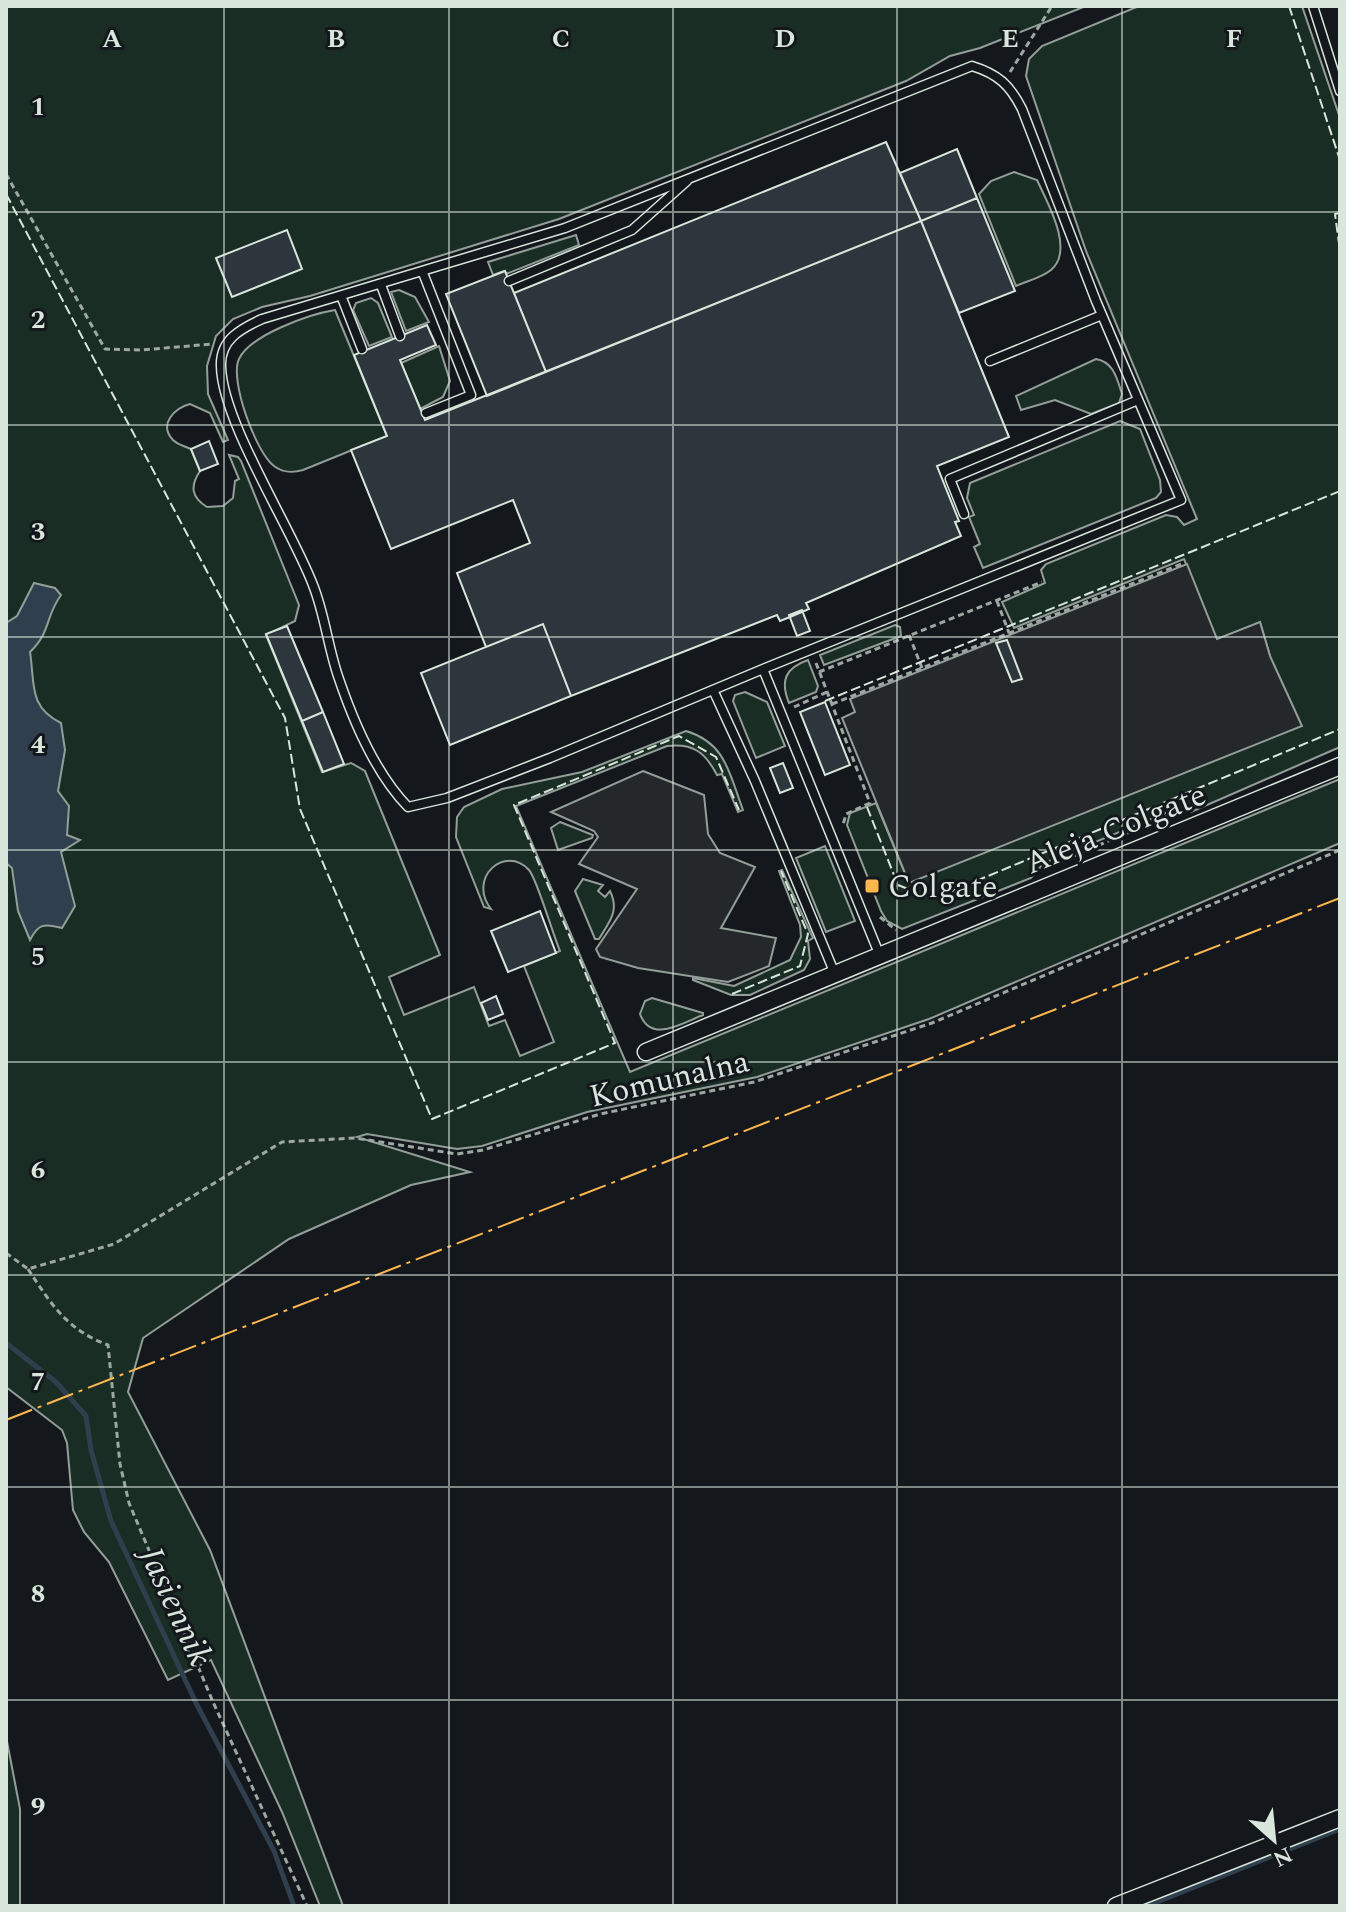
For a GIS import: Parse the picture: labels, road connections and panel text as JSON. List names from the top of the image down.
{
  "streets": {
    "street": ["Aleja Colgate"],
    "path": ["Komunalna"]
  },
  "water": ["Jasiennik"],
  "places": {
    "transit": ["Colgate"]
  },
  "north": "bottom right",
  "grid": {
    "columns": [
      "A",
      "B",
      "C",
      "D",
      "E",
      "F"
    ],
    "rows": [
      "1",
      "2",
      "3",
      "4",
      "5",
      "6",
      "7",
      "8",
      "9"
    ]
  }
}
